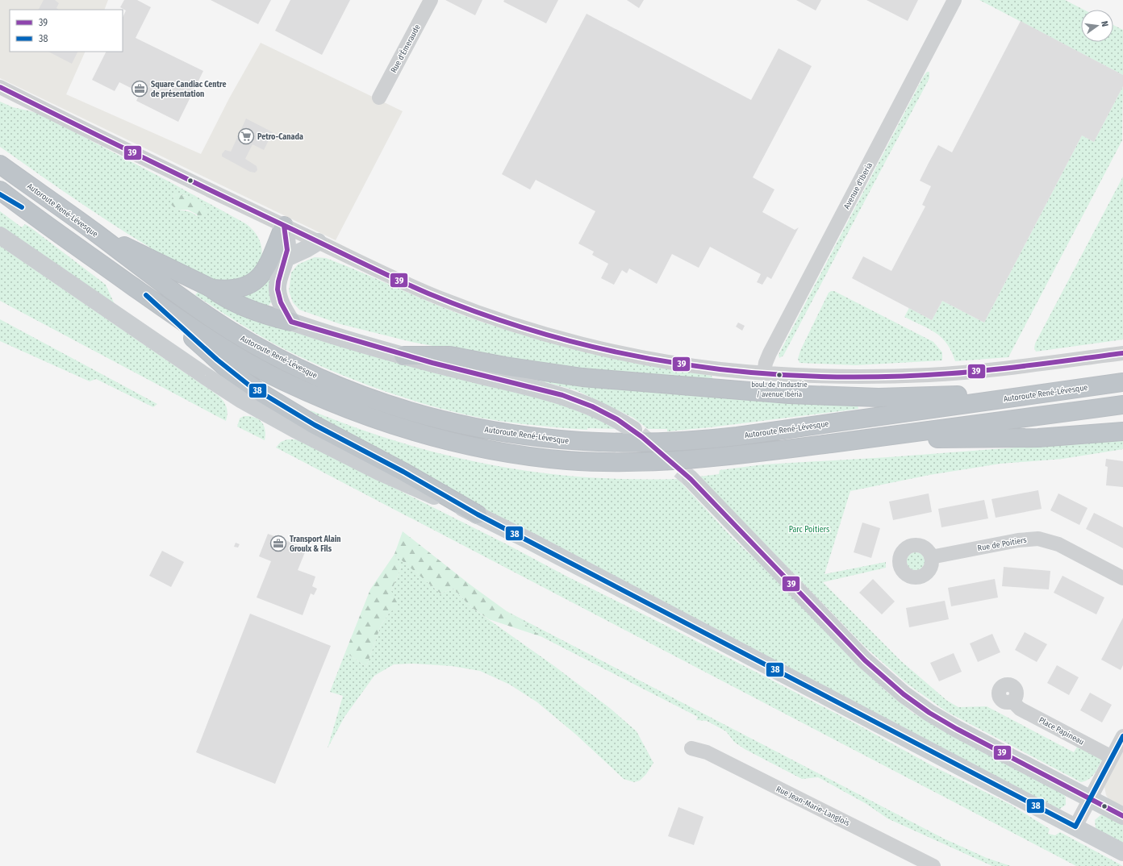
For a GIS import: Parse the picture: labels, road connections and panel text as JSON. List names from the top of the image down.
{
  "streets": {
    "highway": ["Autoroute René-Lévesque"],
    "street": [
      "Rue d'Émeraude",
      "Avenue d'Iberia",
      "Rue de Poitiers",
      "Place Papineau",
      "Rue Jean-Marie-Langlois"
    ]
  },
  "parks": ["Parc Poitiers"],
  "places": {
    "office": ["Square Candiac Centre de présentation", "Transport Alain Groulx & Fils"],
    "supermarket": ["Petro-Canada"],
    "other": ["boul. de l'Industrie / avenue Ibéria"]
  },
  "lines": ["transit line 39", "transit line 38"],
  "legend": ["39", "38"],
  "north": "right"
}
